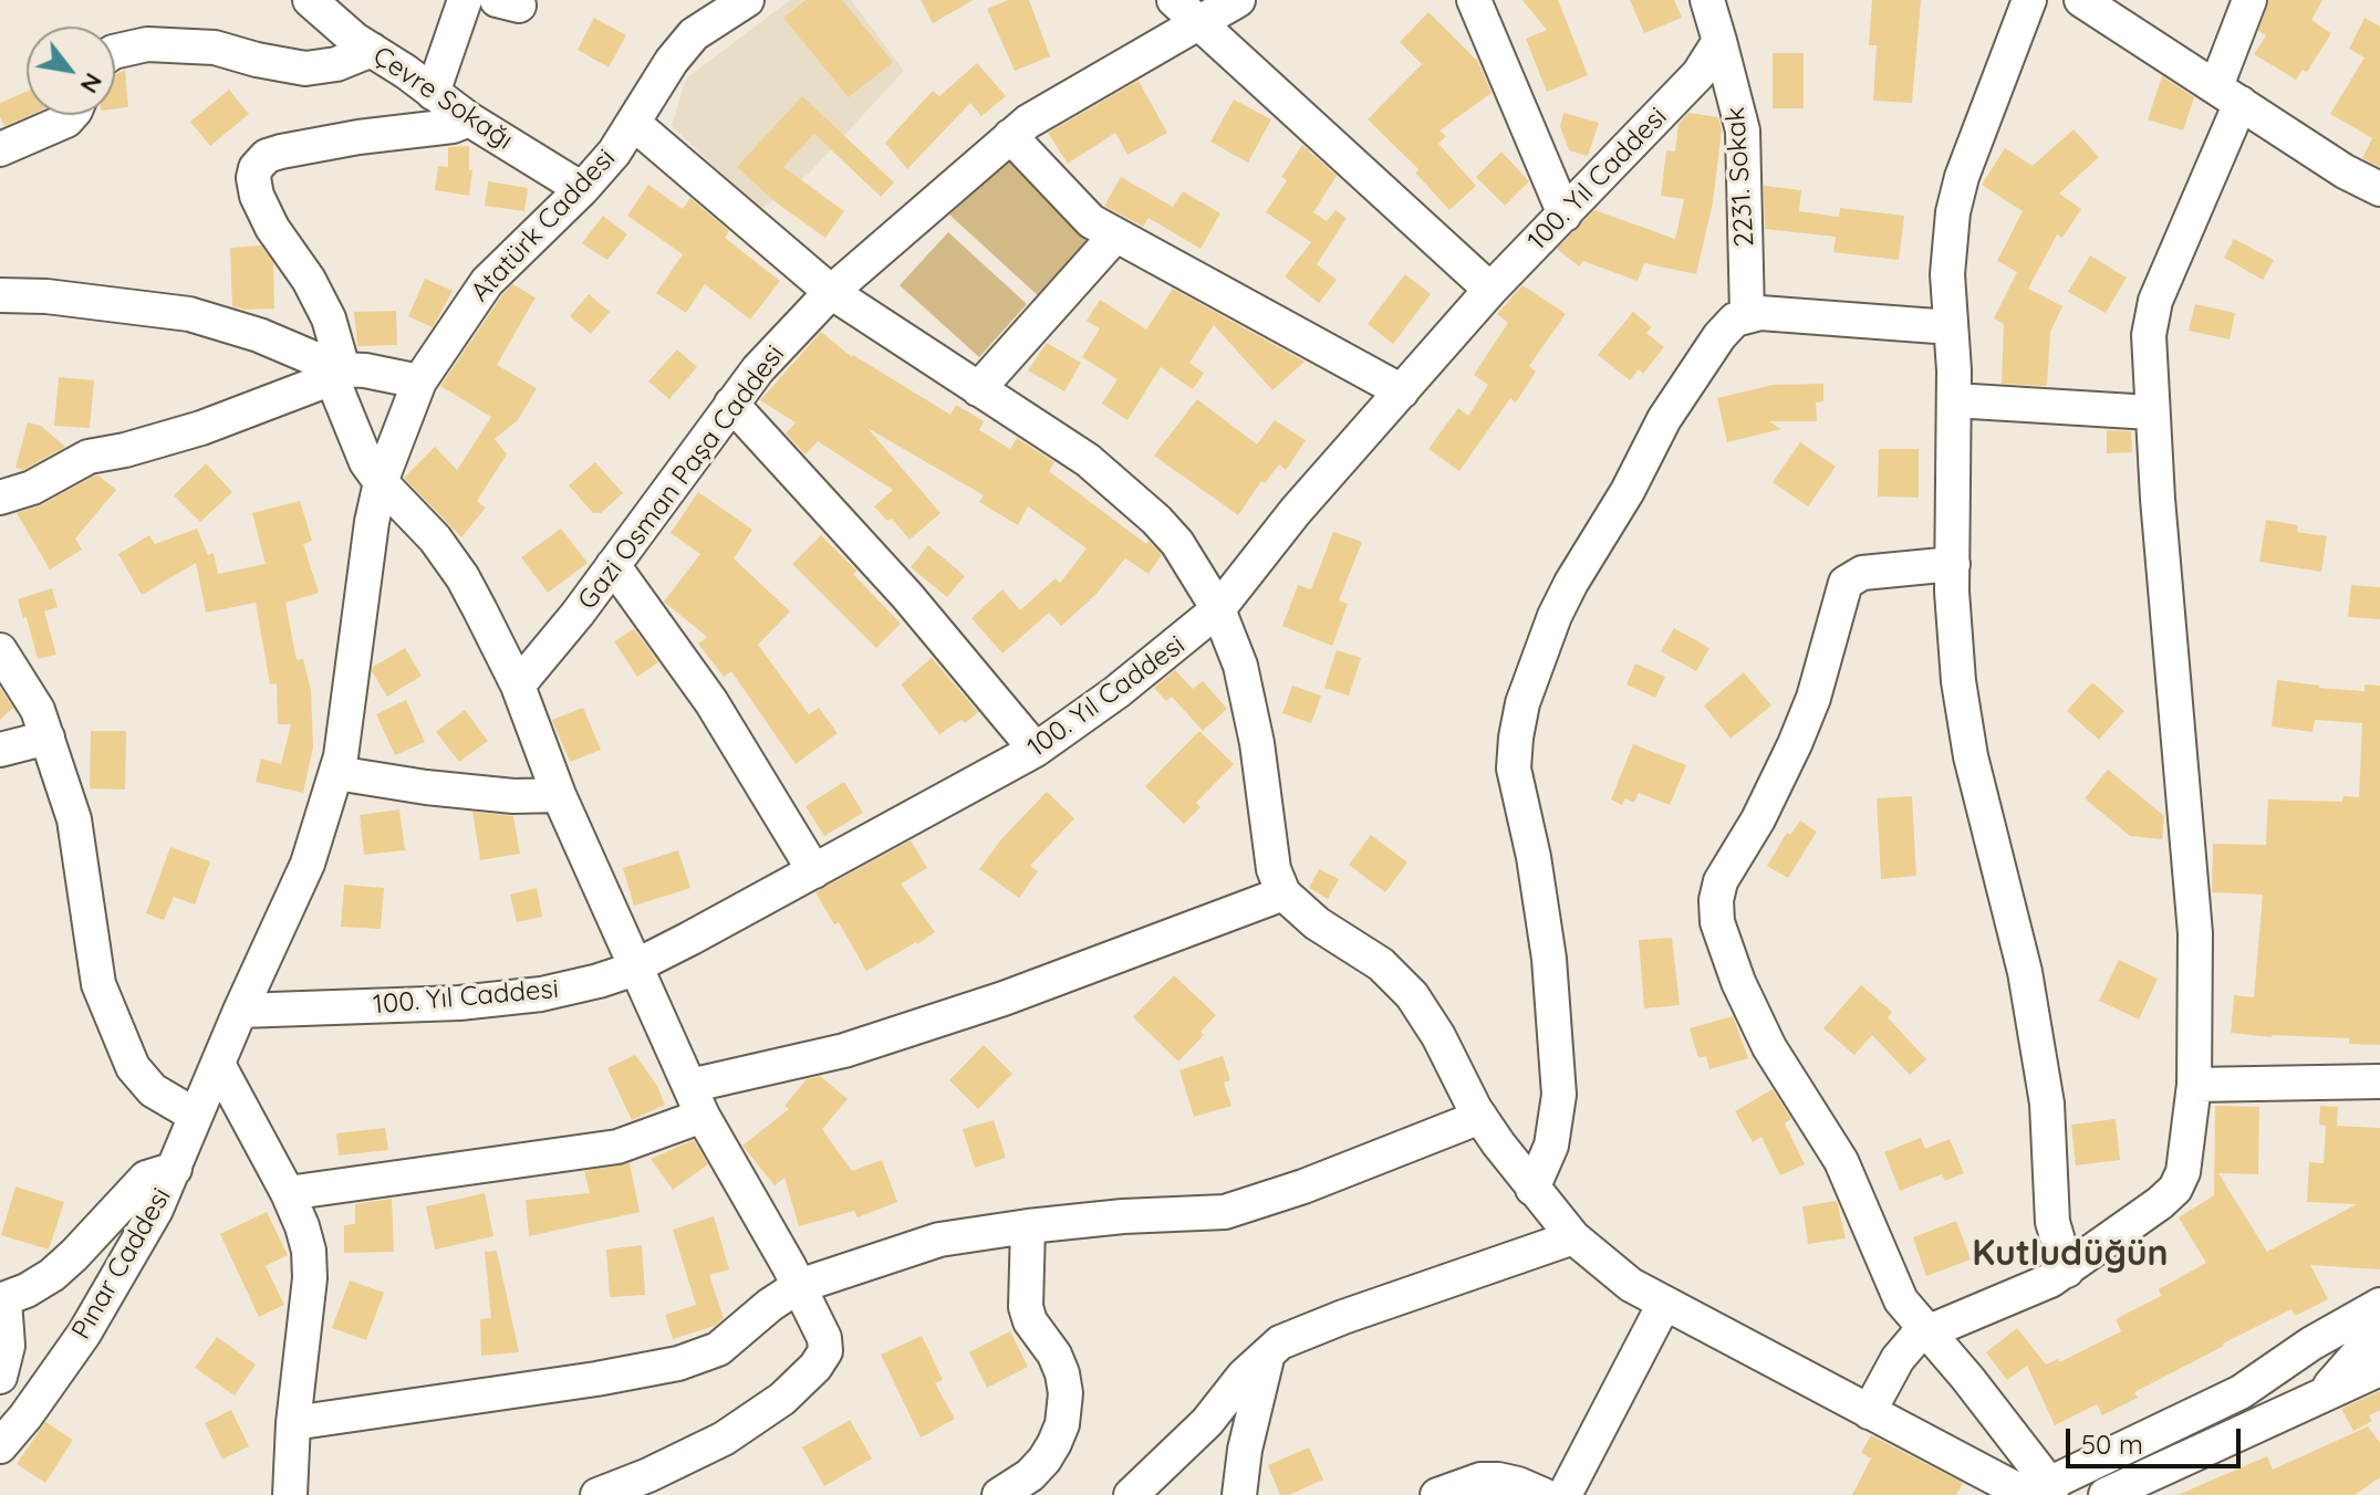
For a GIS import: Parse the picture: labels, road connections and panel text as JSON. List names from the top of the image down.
{
  "streets": {
    "street": [
      "Çevre Sokağı",
      "2231. Sokak",
      "100. Yıl Caddesi",
      "Atatürk Caddesi",
      "Gazi Osman Paşa Caddesi",
      "Pınar Caddesi"
    ]
  },
  "crossings": [
    ["Çevre Sokağı", "Atatürk Caddesi"],
    ["2231. Sokak", "100. Yıl Caddesi"],
    ["100. Yıl Caddesi", "Pınar Caddesi"],
    ["Atatürk Caddesi", "Pınar Caddesi"]
  ],
  "districts": ["Kutludüğün"],
  "scale_bar": "50 m",
  "north": "bottom right"
}
